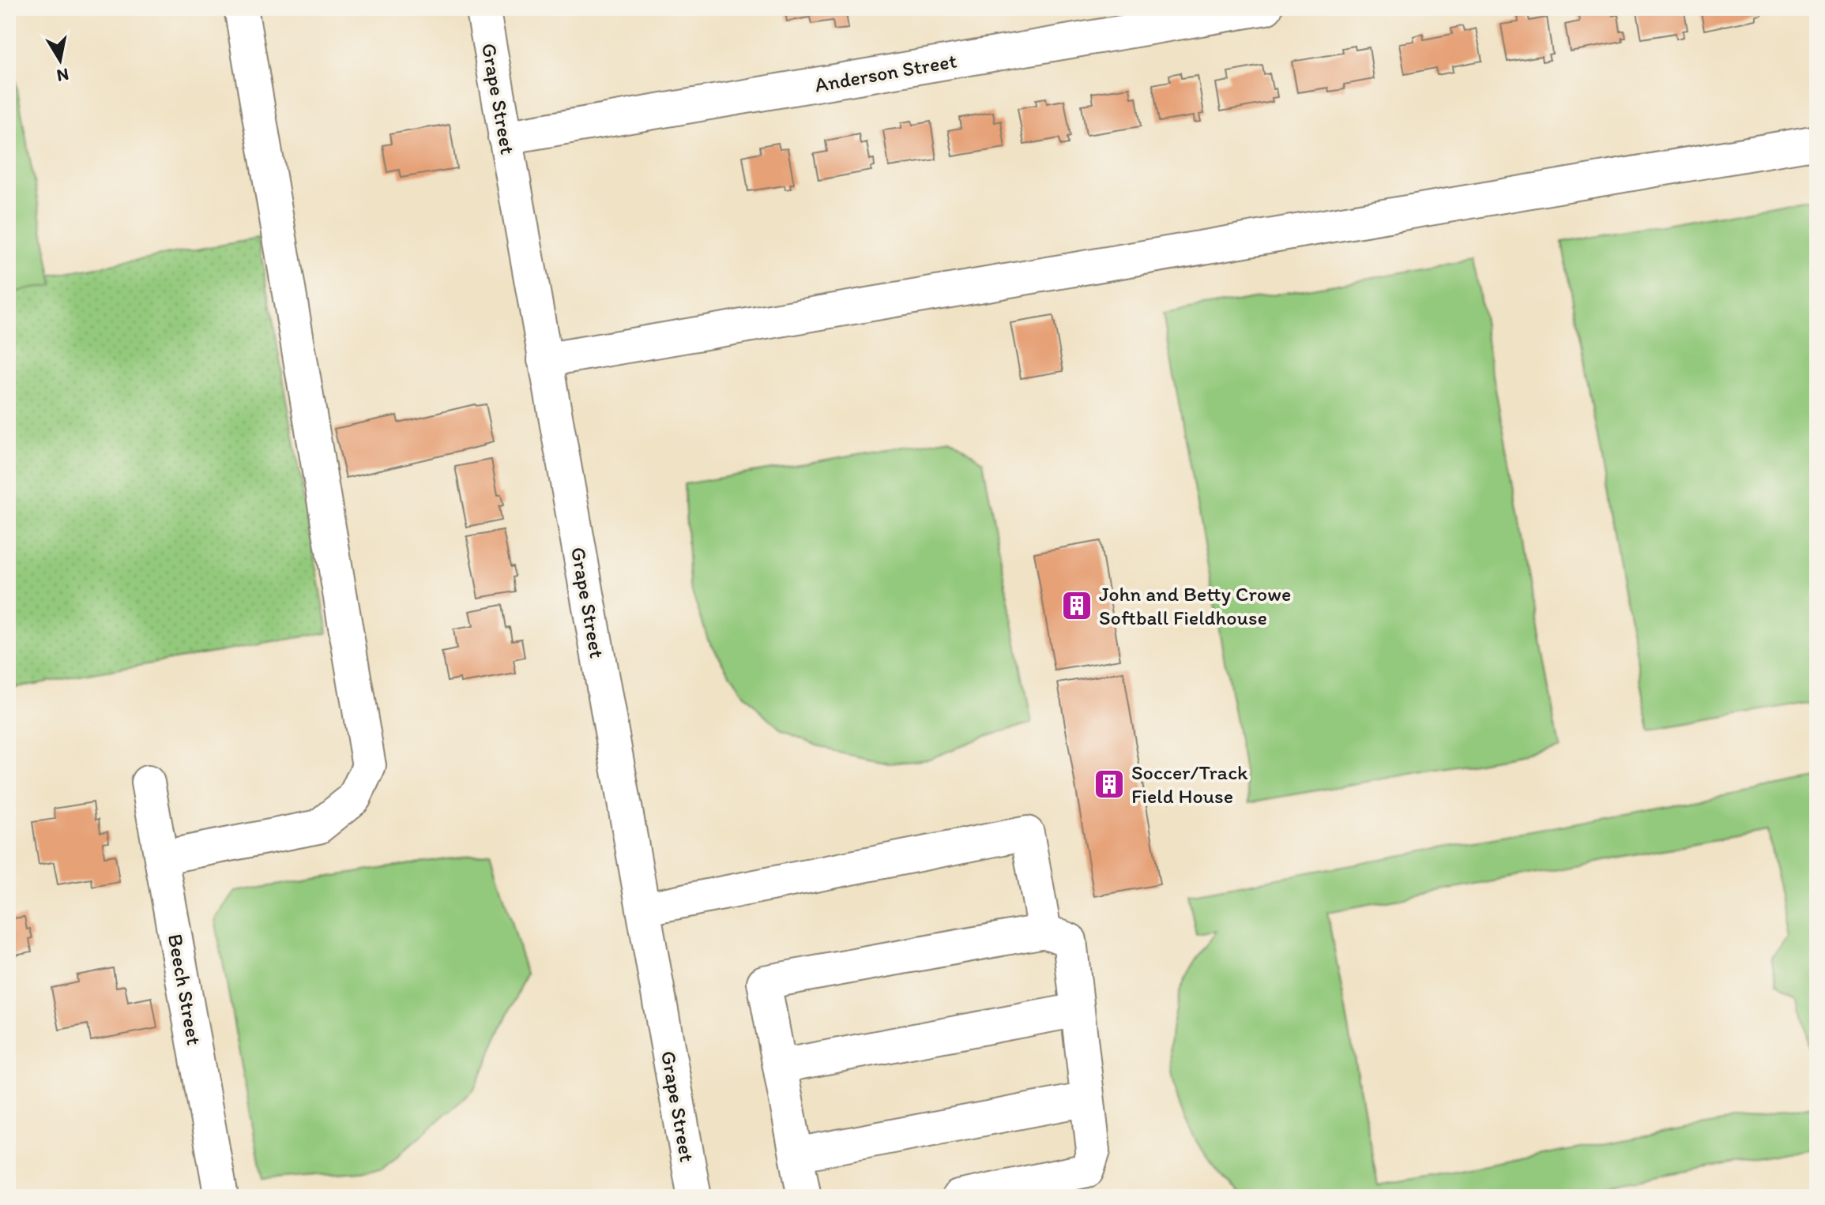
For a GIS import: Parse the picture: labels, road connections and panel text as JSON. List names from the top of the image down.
{
  "streets": {
    "street": ["Anderson Street", "Grape Street", "Beech Street"]
  },
  "crossings": [
    ["Anderson Street", "Grape Street"]
  ],
  "places": {
    "building": ["John and Betty Crowe Softball Fieldhouse", "Soccer/Track Field House"]
  },
  "north": "bottom"
}
